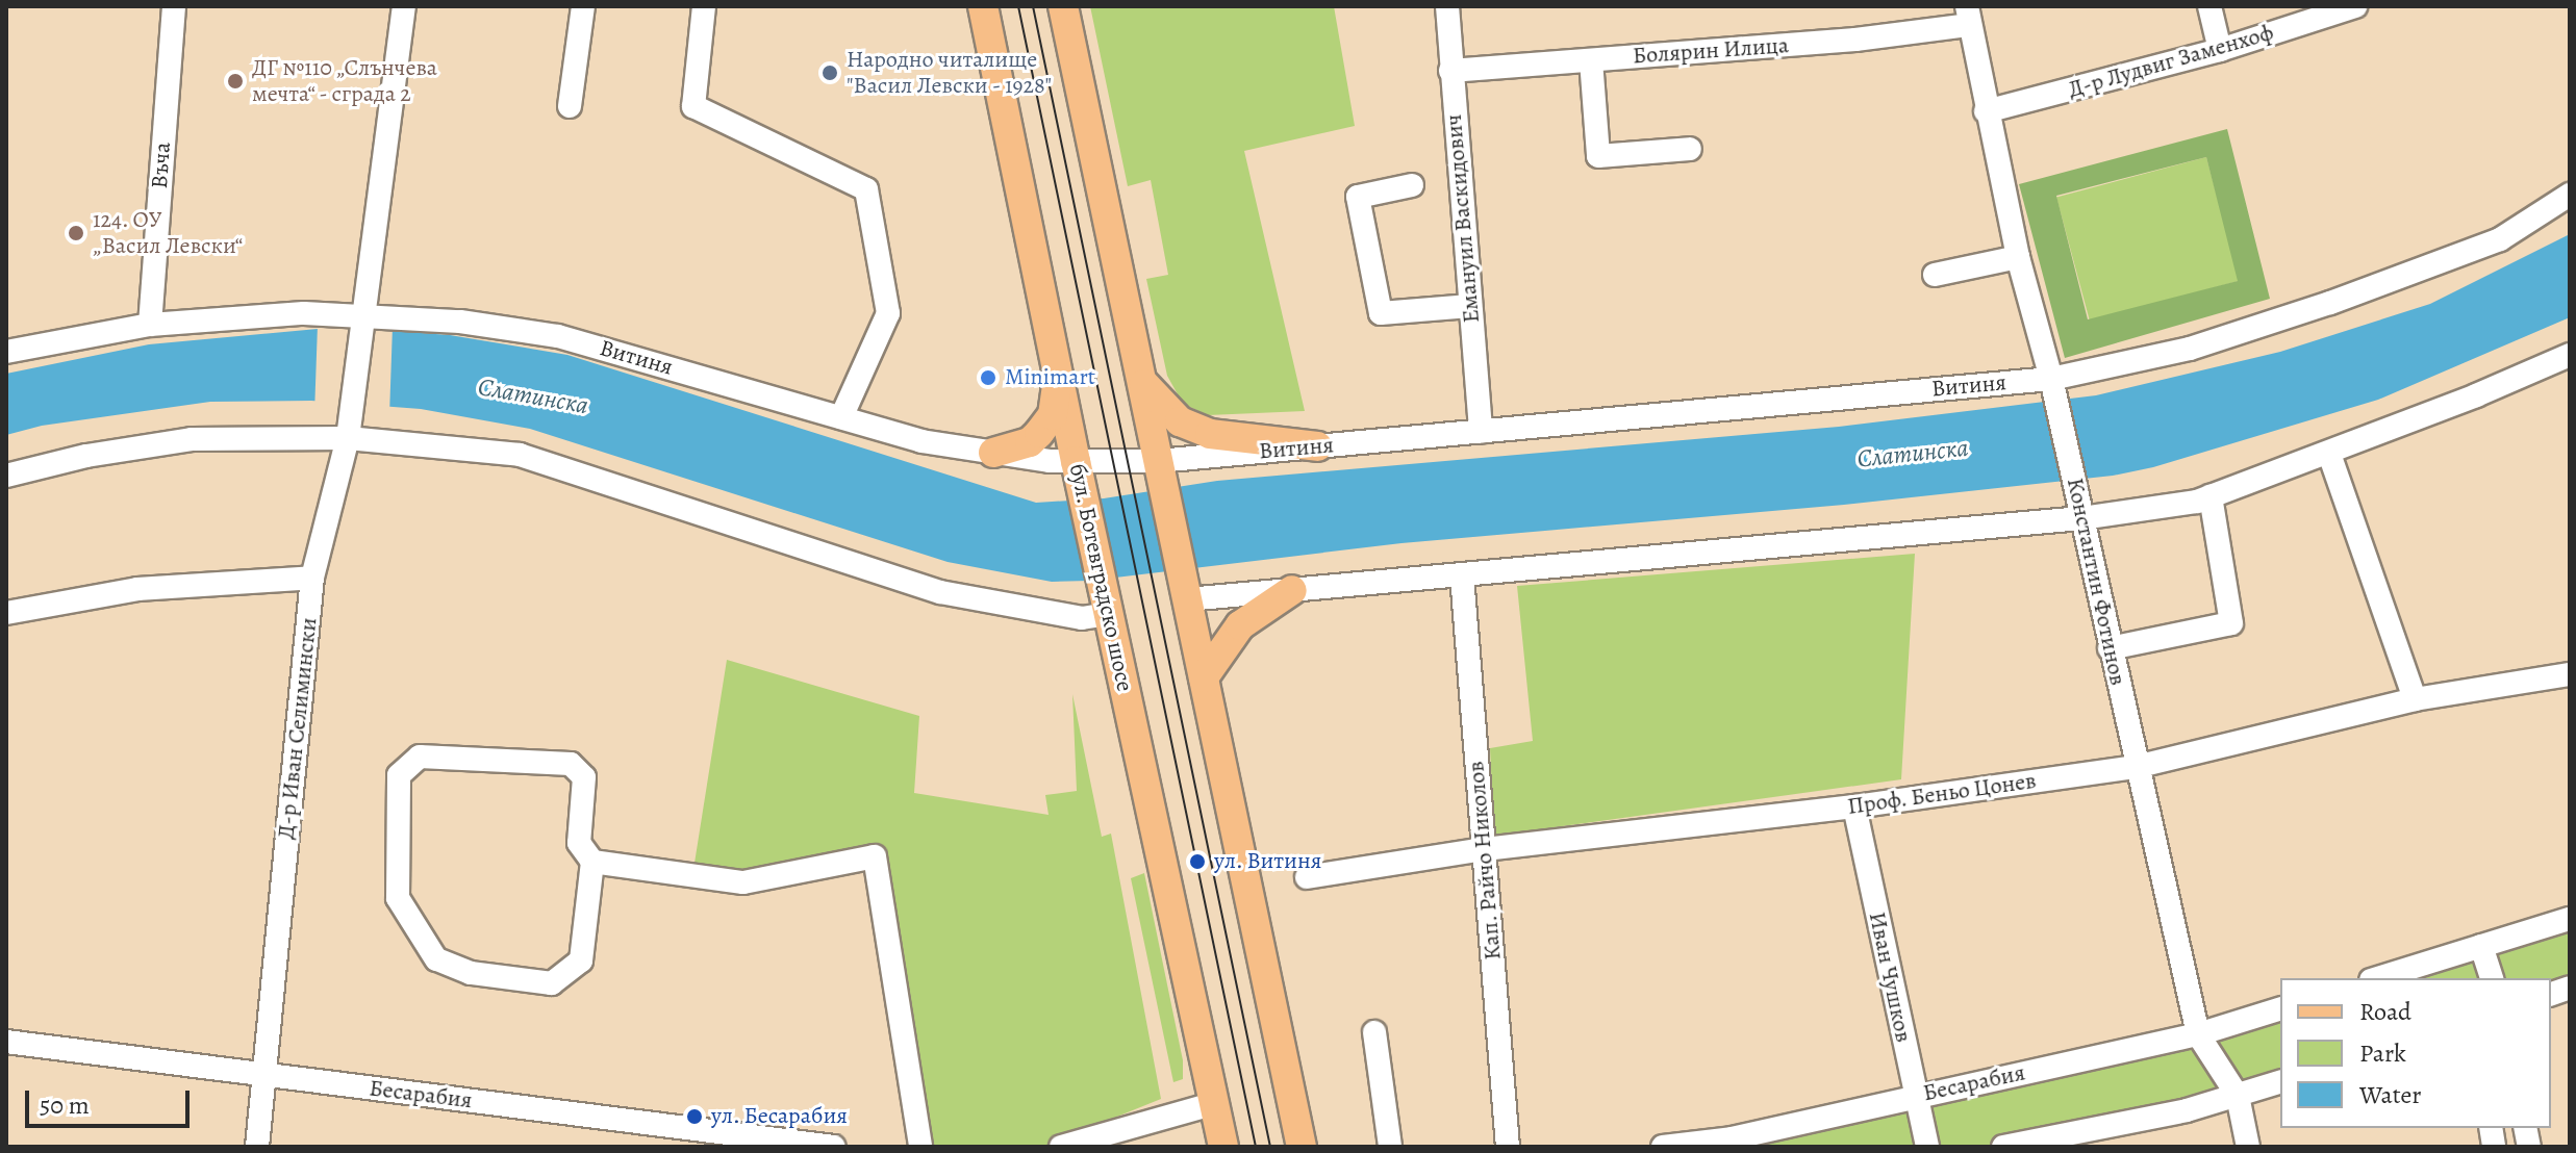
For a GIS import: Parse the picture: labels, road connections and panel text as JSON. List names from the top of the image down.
{
  "streets": {
    "main road": ["бул. Ботевградско шосе"],
    "street": [
      "Болярин Илица",
      "Д-р Лудвиг Заменхоф",
      "Въча",
      "Емануил Васкидович",
      "Витиня",
      "Константин Фотинов",
      "Д-р Иван Селимински",
      "Проф. Беньо Цонев",
      "Кап. Райчо Николов",
      "Иван Чушков",
      "Бесарабия"
    ]
  },
  "crossings": [
    ["Болярин Илица", "Емануил Васкидович"],
    ["Болярин Илица", "Константин Фотинов"],
    ["Д-р Лудвиг Заменхоф", "Константин Фотинов"],
    ["Въча", "Витиня"],
    ["Емануил Васкидович", "Витиня"],
    ["Витиня", "бул. Ботевградско шосе"],
    ["Витиня", "Константин Фотинов"],
    ["Витиня", "Д-р Иван Селимински"],
    ["Константин Фотинов", "Проф. Беньо Цонев"],
    ["Константин Фотинов", "Бесарабия"],
    ["Д-р Иван Селимински", "Бесарабия"],
    ["Проф. Беньо Цонев", "Кап. Райчо Николов"],
    ["Проф. Беньо Цонев", "Иван Чушков"],
    ["Иван Чушков", "Бесарабия"]
  ],
  "water": ["Слатинска"],
  "places": [
    "Народно читалище \"Васил Левски - 1928\"",
    "ДГ №110 „Слънчева мечта“ - сграда 2",
    "124. ОУ „Васил Левски“",
    "Minimart",
    "ул. Витиня",
    "ул. Бесарабия"
  ],
  "legend": ["Road", "Park", "Water"],
  "scale_bar": "50 m"
}
